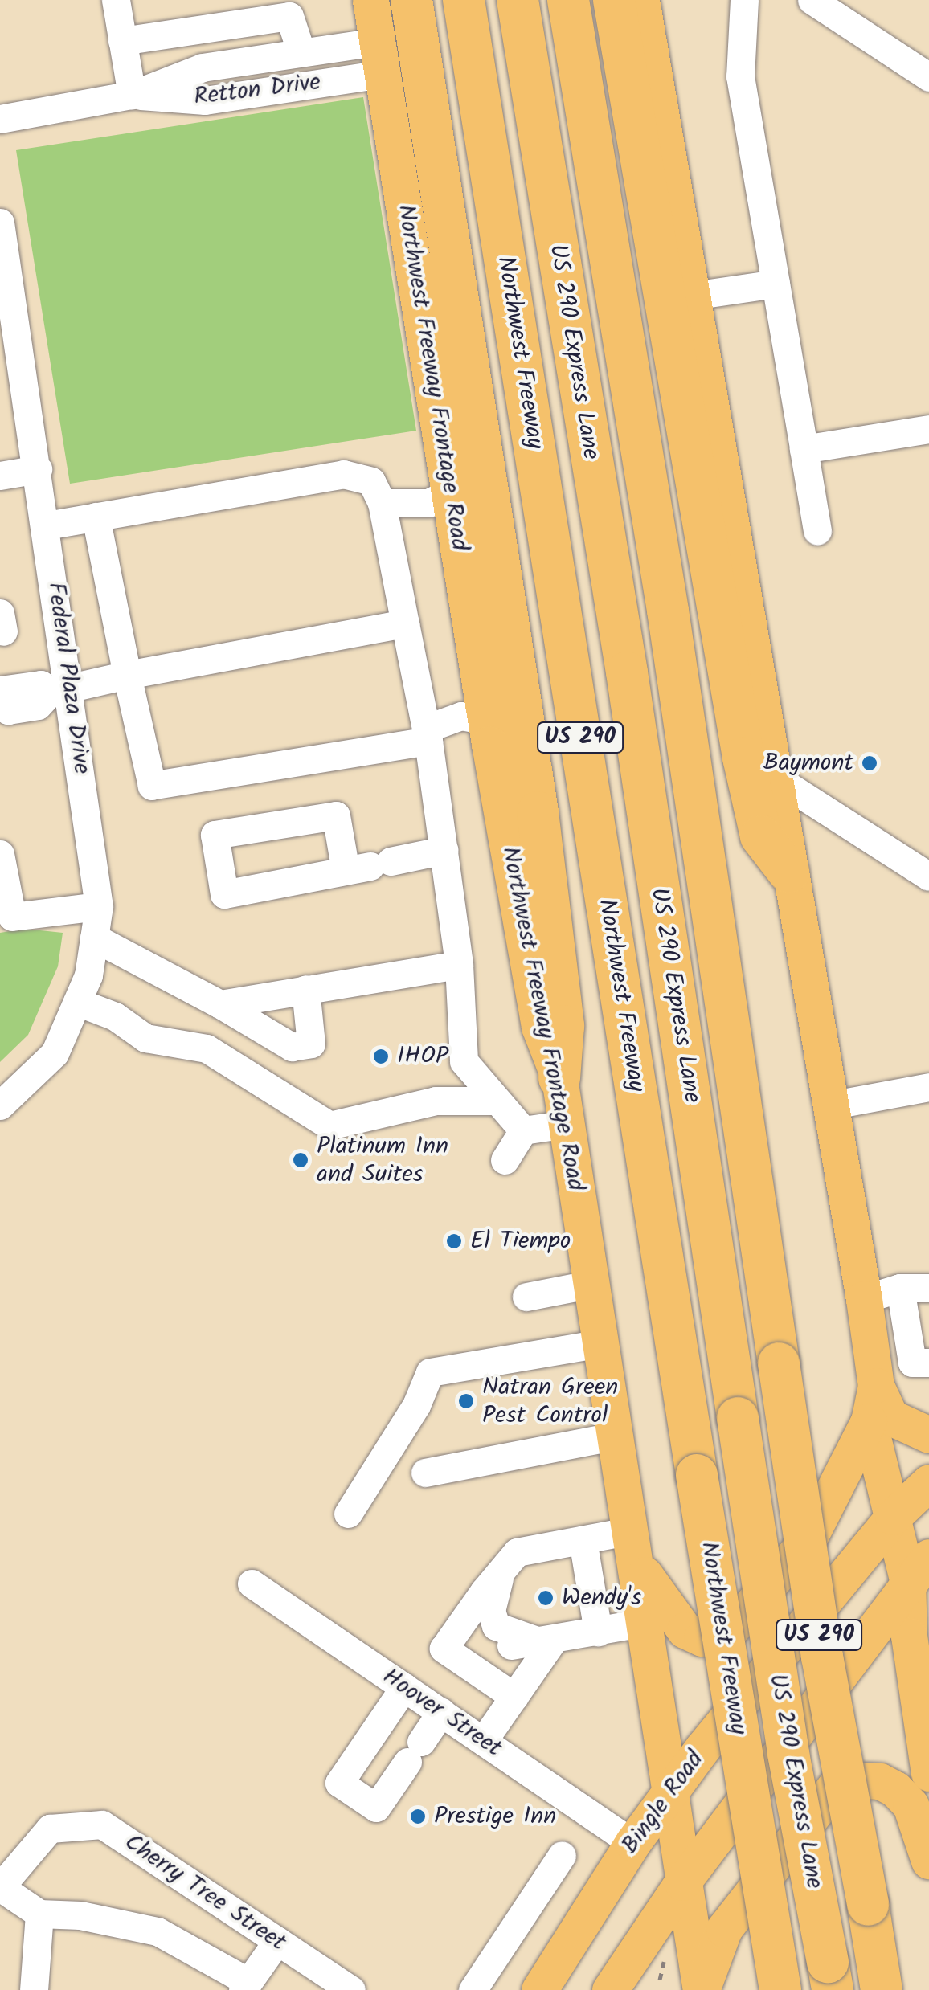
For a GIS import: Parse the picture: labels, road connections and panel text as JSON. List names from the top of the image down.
{
  "streets": {
    "highway": ["US 290 Express Lane", "Northwest Freeway", "US 290"],
    "main road": ["Northwest Freeway Frontage Road", "Bingle Road"],
    "street": [
      "Retton Drive",
      "Federal Plaza Drive",
      "Hoover Street",
      "Cherry Tree Street"
    ]
  },
  "crossings": [
    ["Retton Drive", "Northwest Freeway Frontage Road"],
    ["Northwest Freeway Frontage Road", "Bingle Road"],
    ["Hoover Street", "Bingle Road"]
  ],
  "places": [
    "Baymont",
    "IHOP",
    "Platinum Inn and Suites",
    "El Tiempo",
    "Natran Green Pest Control",
    "Wendy's",
    "Prestige Inn"
  ]
}
